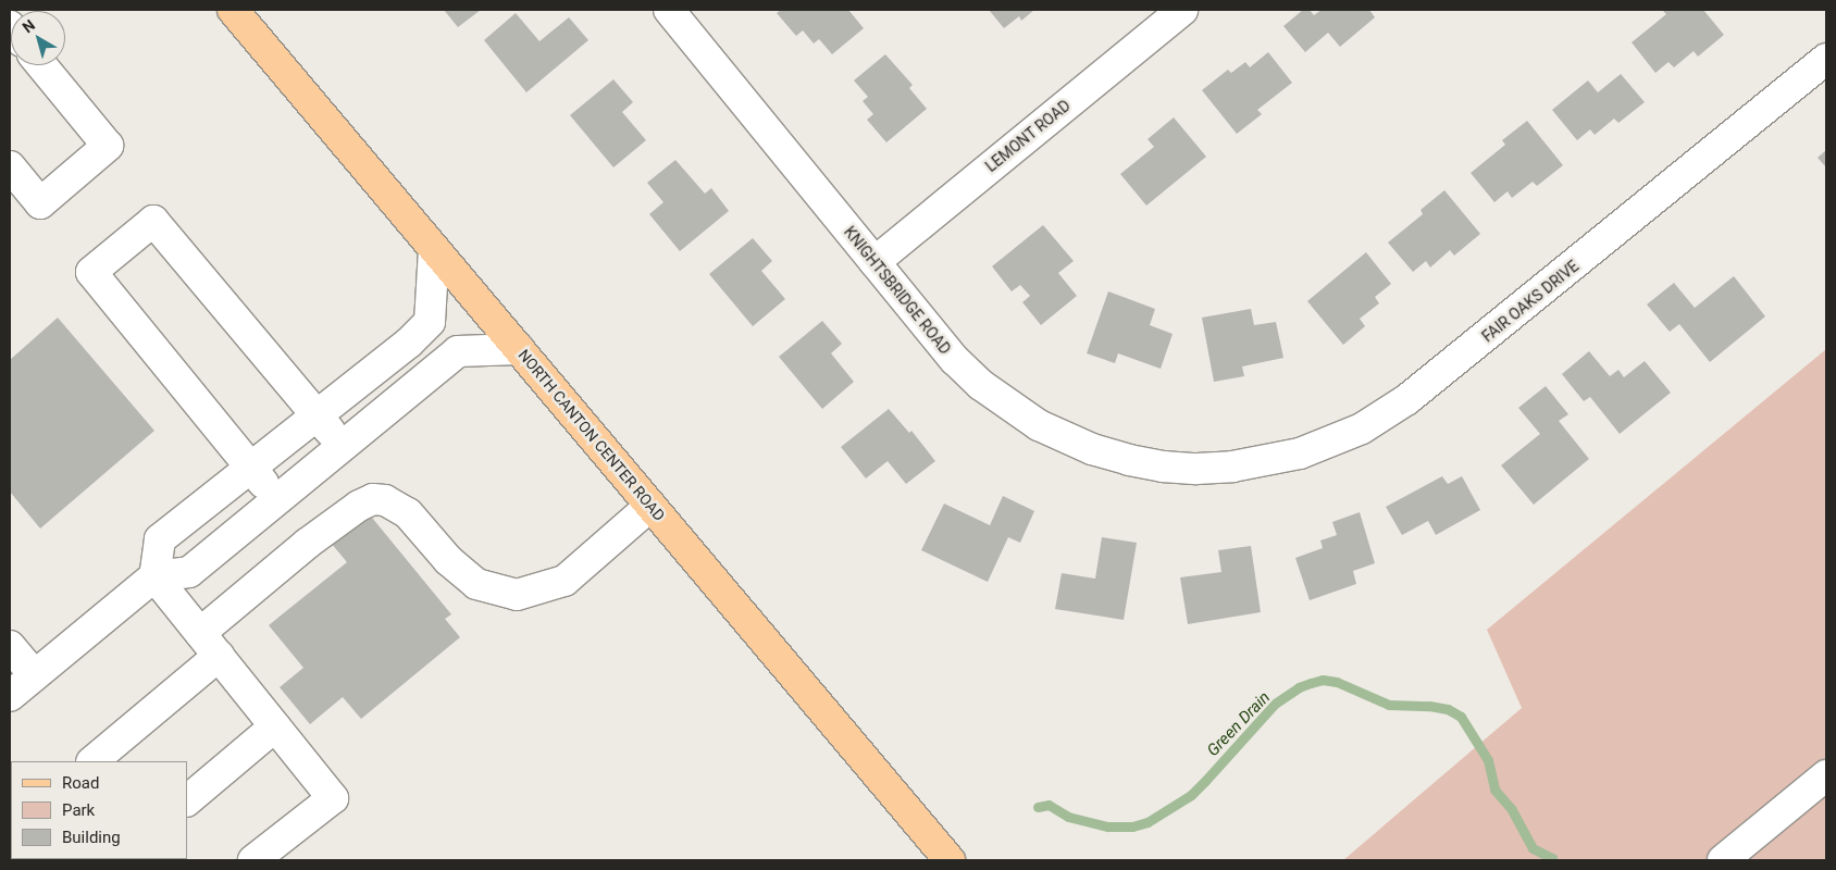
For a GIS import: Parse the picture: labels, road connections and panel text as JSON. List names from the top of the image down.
{
  "streets": {
    "main road": ["NORTH CANTON CENTER ROAD"],
    "street": ["LEMONT ROAD", "KNIGHTSBRIDGE ROAD", "FAIR OAKS DRIVE"]
  },
  "crossings": [
    ["LEMONT ROAD", "KNIGHTSBRIDGE ROAD"],
    ["KNIGHTSBRIDGE ROAD", "FAIR OAKS DRIVE"]
  ],
  "water": ["Green Drain"],
  "legend": ["Road", "Park", "Building"],
  "north": "top left"
}
